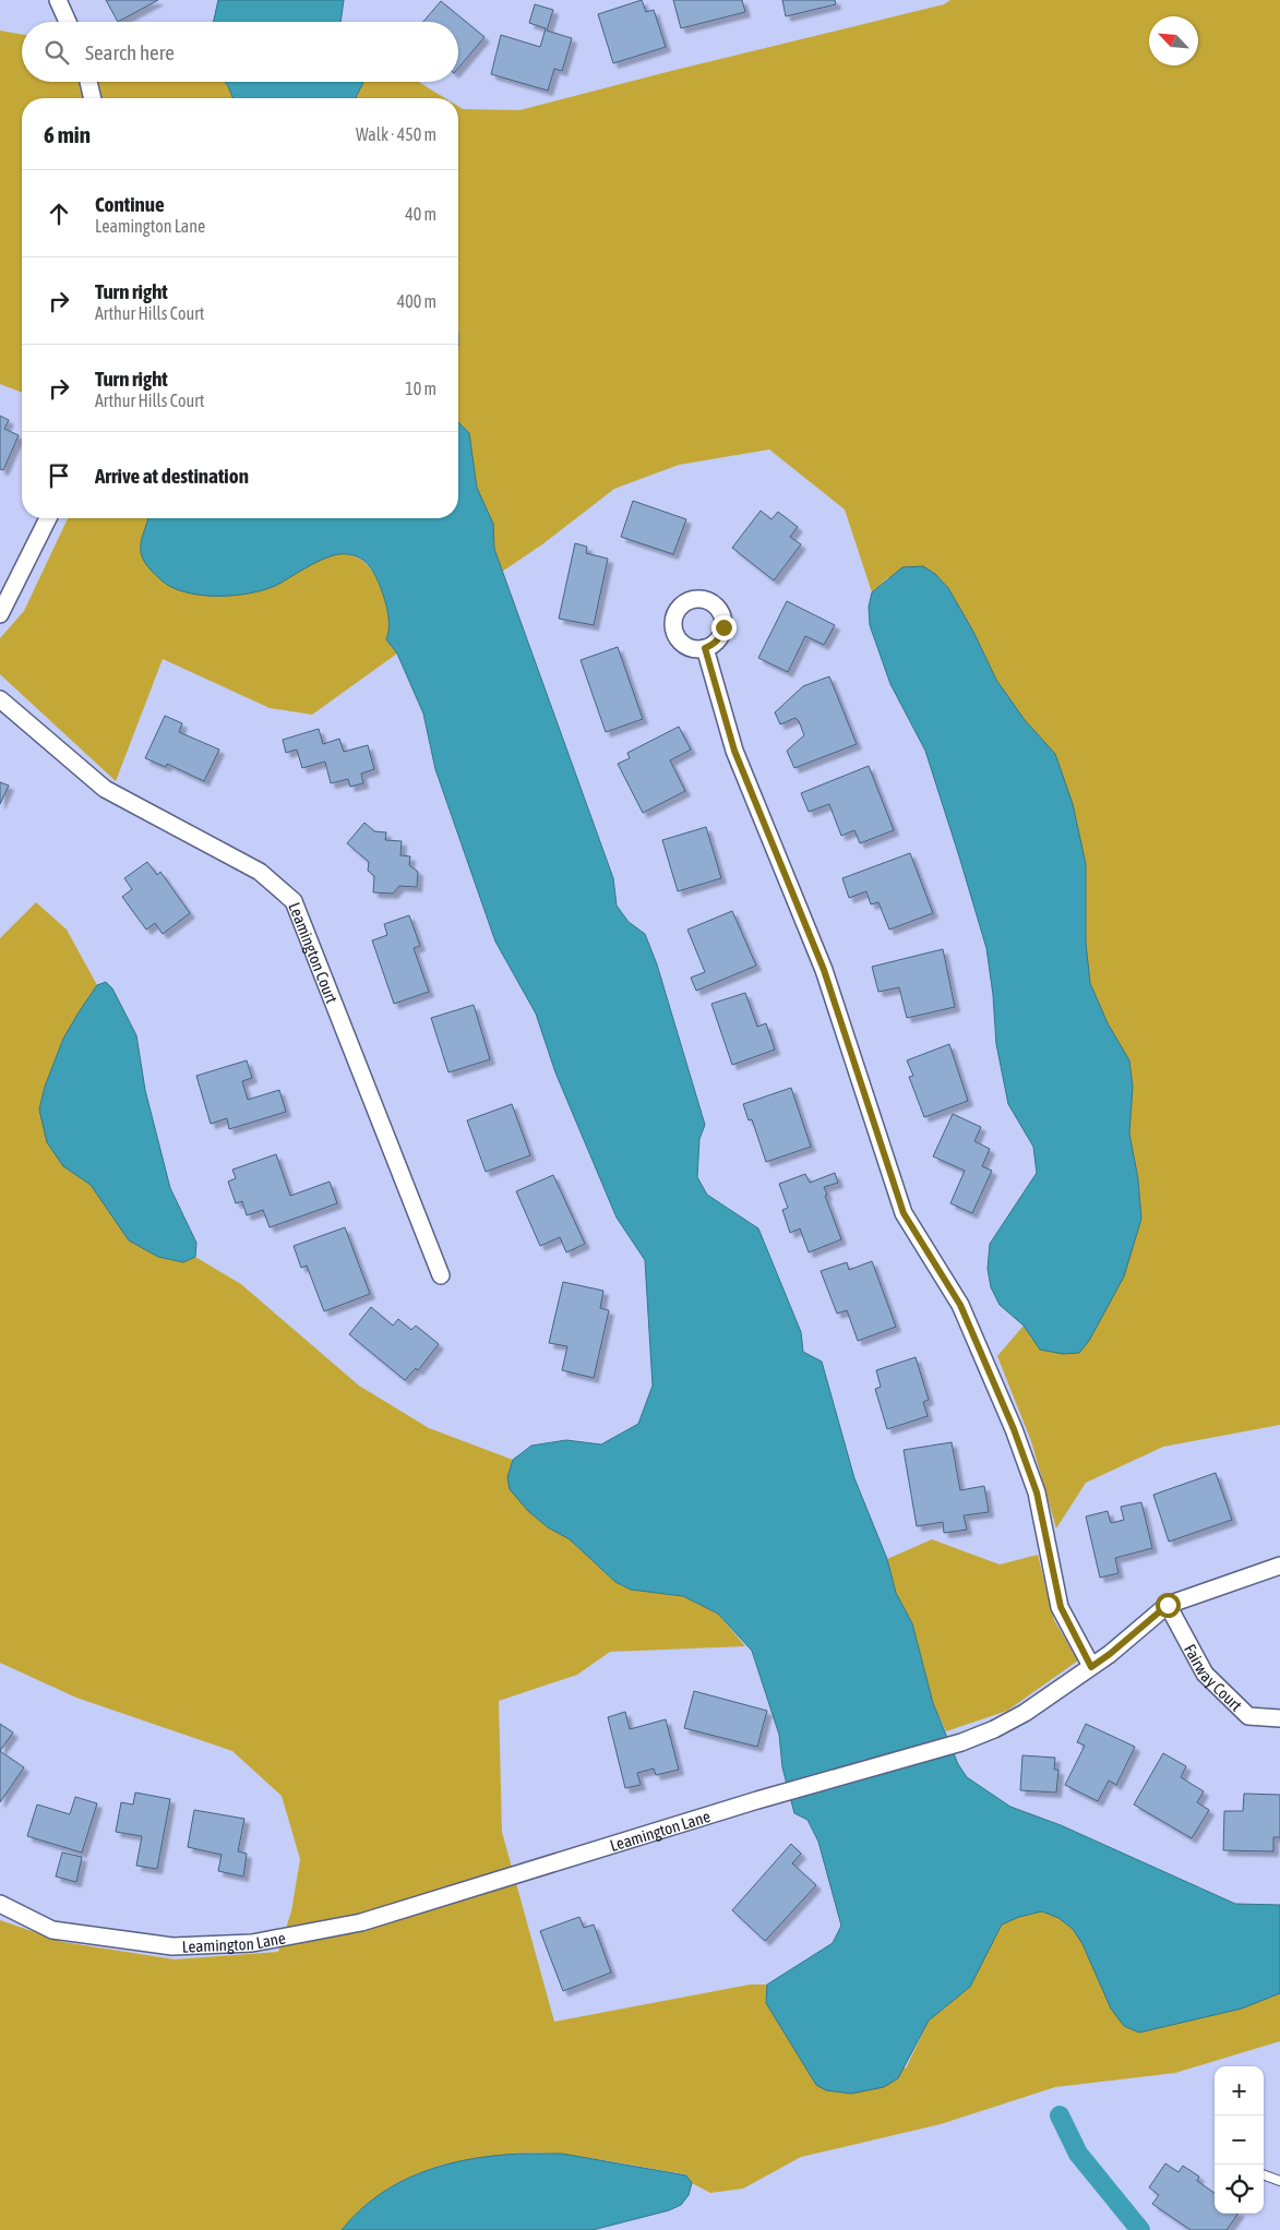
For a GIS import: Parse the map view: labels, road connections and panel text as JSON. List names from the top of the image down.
{
  "streets": {
    "street": ["Leamington Court", "Fairway Court", "Leamington Lane"]
  },
  "crossings": [
    ["Fairway Court", "Leamington Lane"]
  ],
  "north": "top left",
  "page": {
    "search": "Search here",
    "heading": ["6 min", "Walk · 450 m"],
    "list": [
      ["Continue", "Leamington Lane", "40 m"],
      ["Turn right", "Arthur Hills Court", "400 m"],
      ["Turn right", "Arthur Hills Court", "10 m"],
      "Arrive at destination"
    ],
    "map_buttons": ["+", "−"]
  }
}
